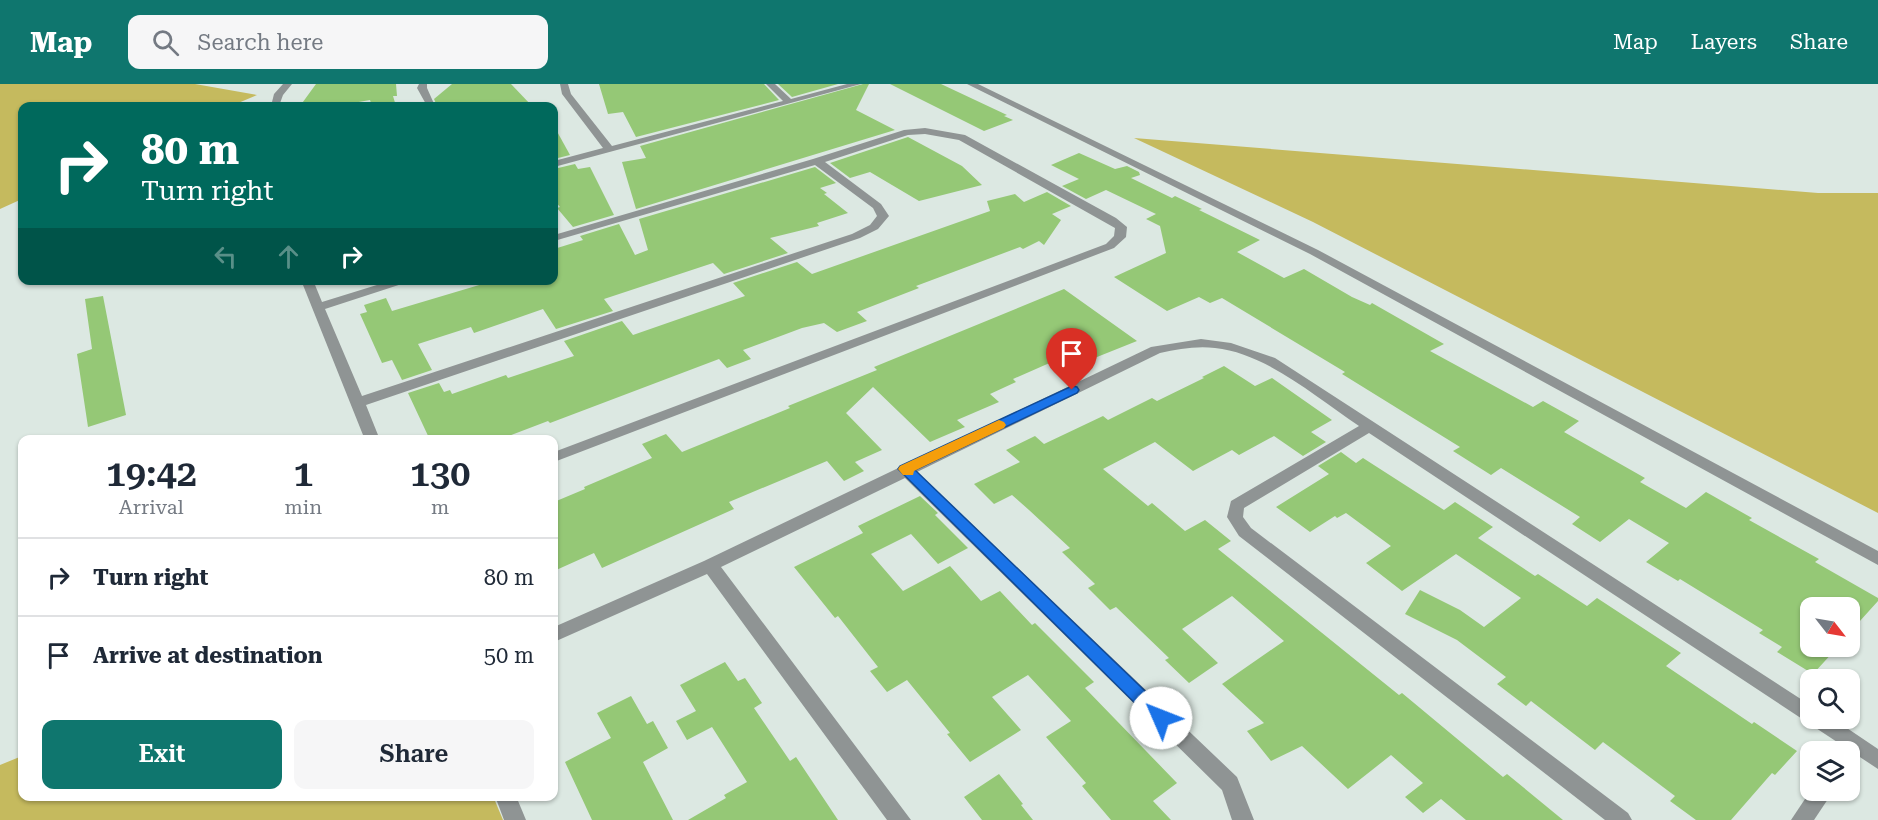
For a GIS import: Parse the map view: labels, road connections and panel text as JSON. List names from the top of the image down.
{
  "north": "bottom right",
  "page": {
    "header": "Map",
    "search": "Search here",
    "nav": ["Map", "Layers", "Share"],
    "turn": ["80 m", "Turn right"],
    "eta": [
      "19:42",
      "Arrival",
      "1",
      "min",
      "130",
      "m"
    ],
    "list": [
      {
        "name": "Turn right",
        "value": "80 m"
      },
      {
        "name": "Arrive at destination",
        "value": "50 m"
      }
    ],
    "buttons": ["Exit", "Share"]
  }
}
